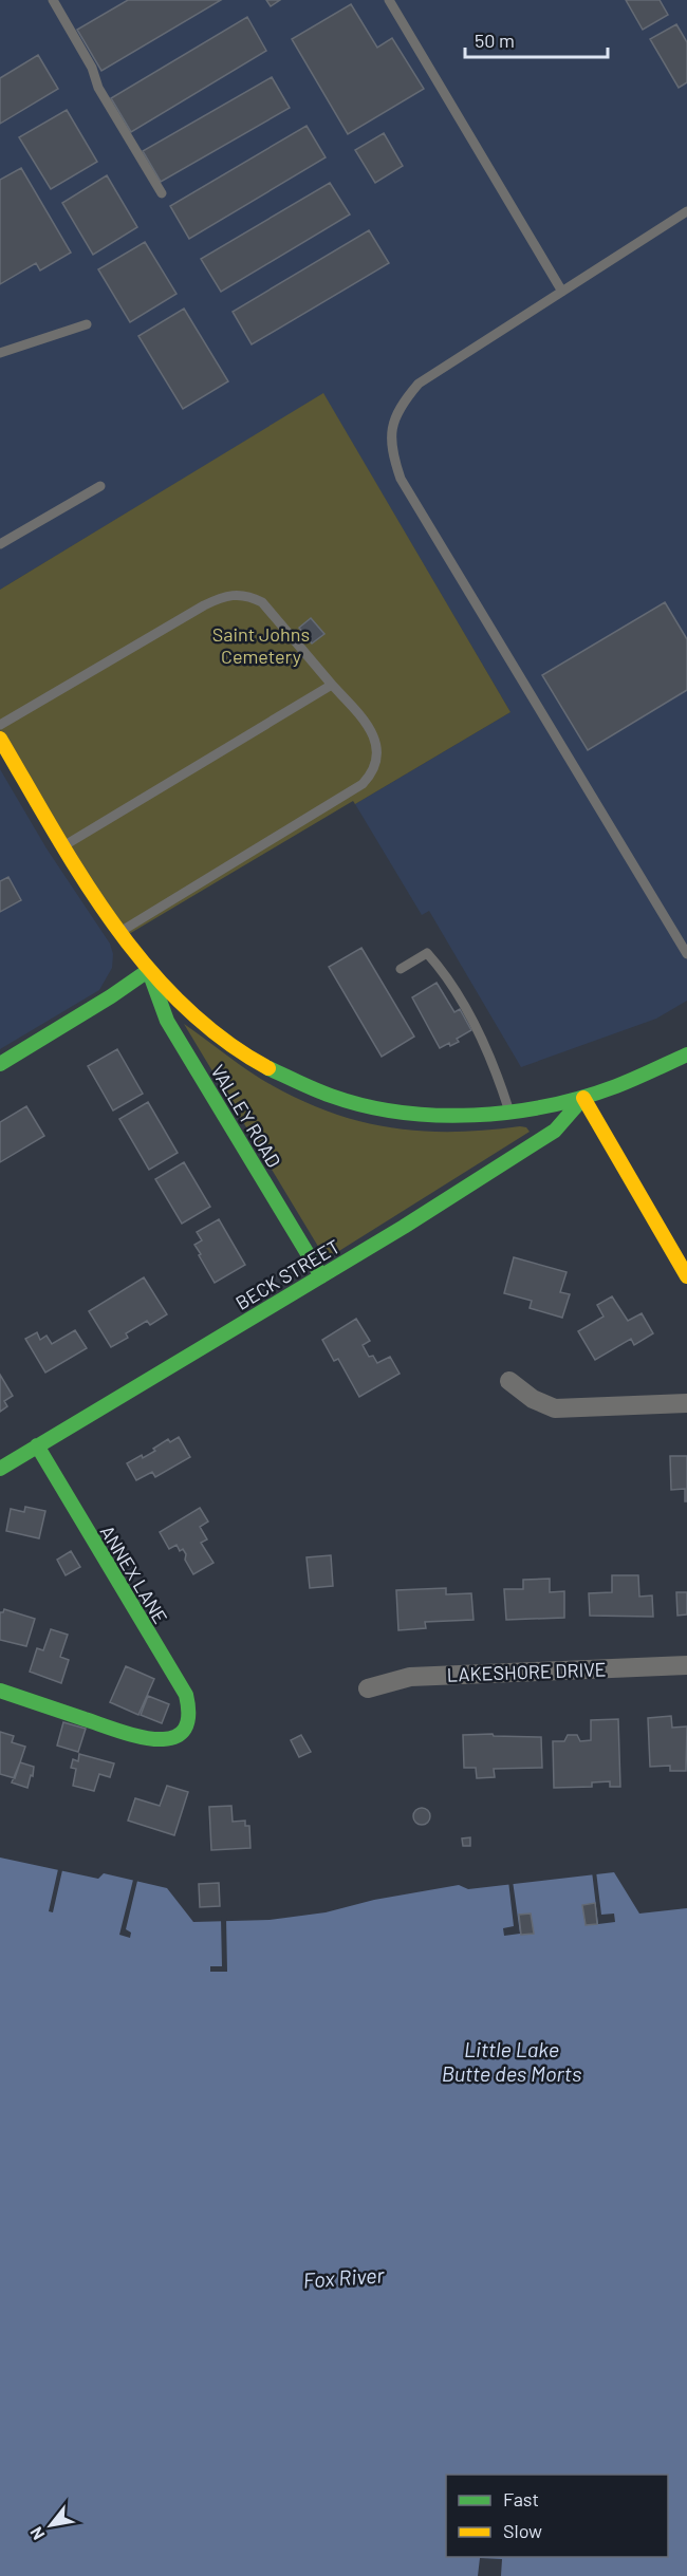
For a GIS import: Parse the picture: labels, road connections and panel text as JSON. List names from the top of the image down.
{
  "streets": {
    "street": [
      "VALLEY ROAD",
      "BECK STREET",
      "ANNEX LANE",
      "LAKESHORE DRIVE"
    ]
  },
  "crossings": [
    ["VALLEY ROAD", "BECK STREET"],
    ["BECK STREET", "ANNEX LANE"]
  ],
  "water": ["Little Lake Butte des Morts", "Fox River"],
  "parks": ["Saint Johns Cemetery"],
  "legend": ["Fast", "Slow"],
  "scale_bar": "50 m",
  "north": "bottom left"
}
